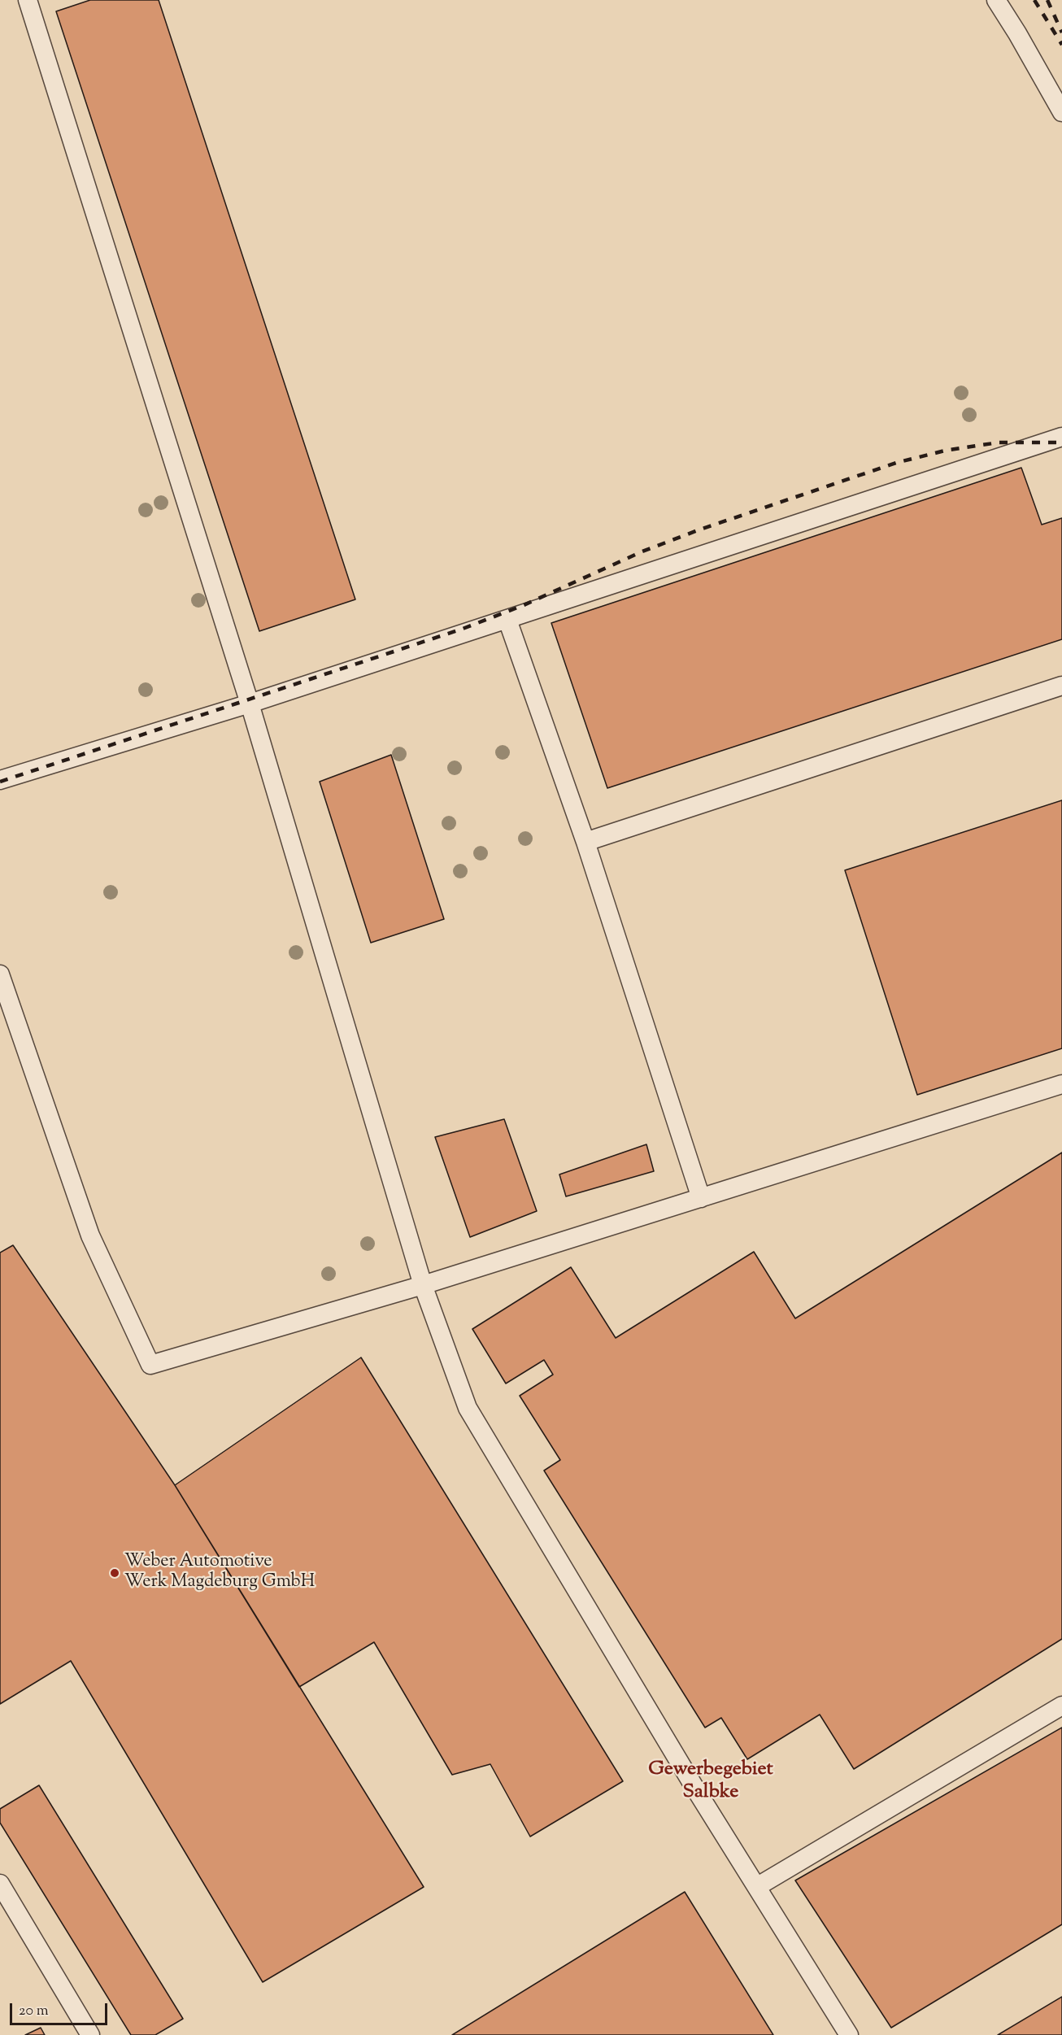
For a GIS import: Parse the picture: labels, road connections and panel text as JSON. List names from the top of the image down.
{
  "districts": ["Gewerbegebiet Salbke"],
  "places": ["Weber Automotive Werk Magdeburg GmbH"],
  "scale_bar": "20 m"
}
